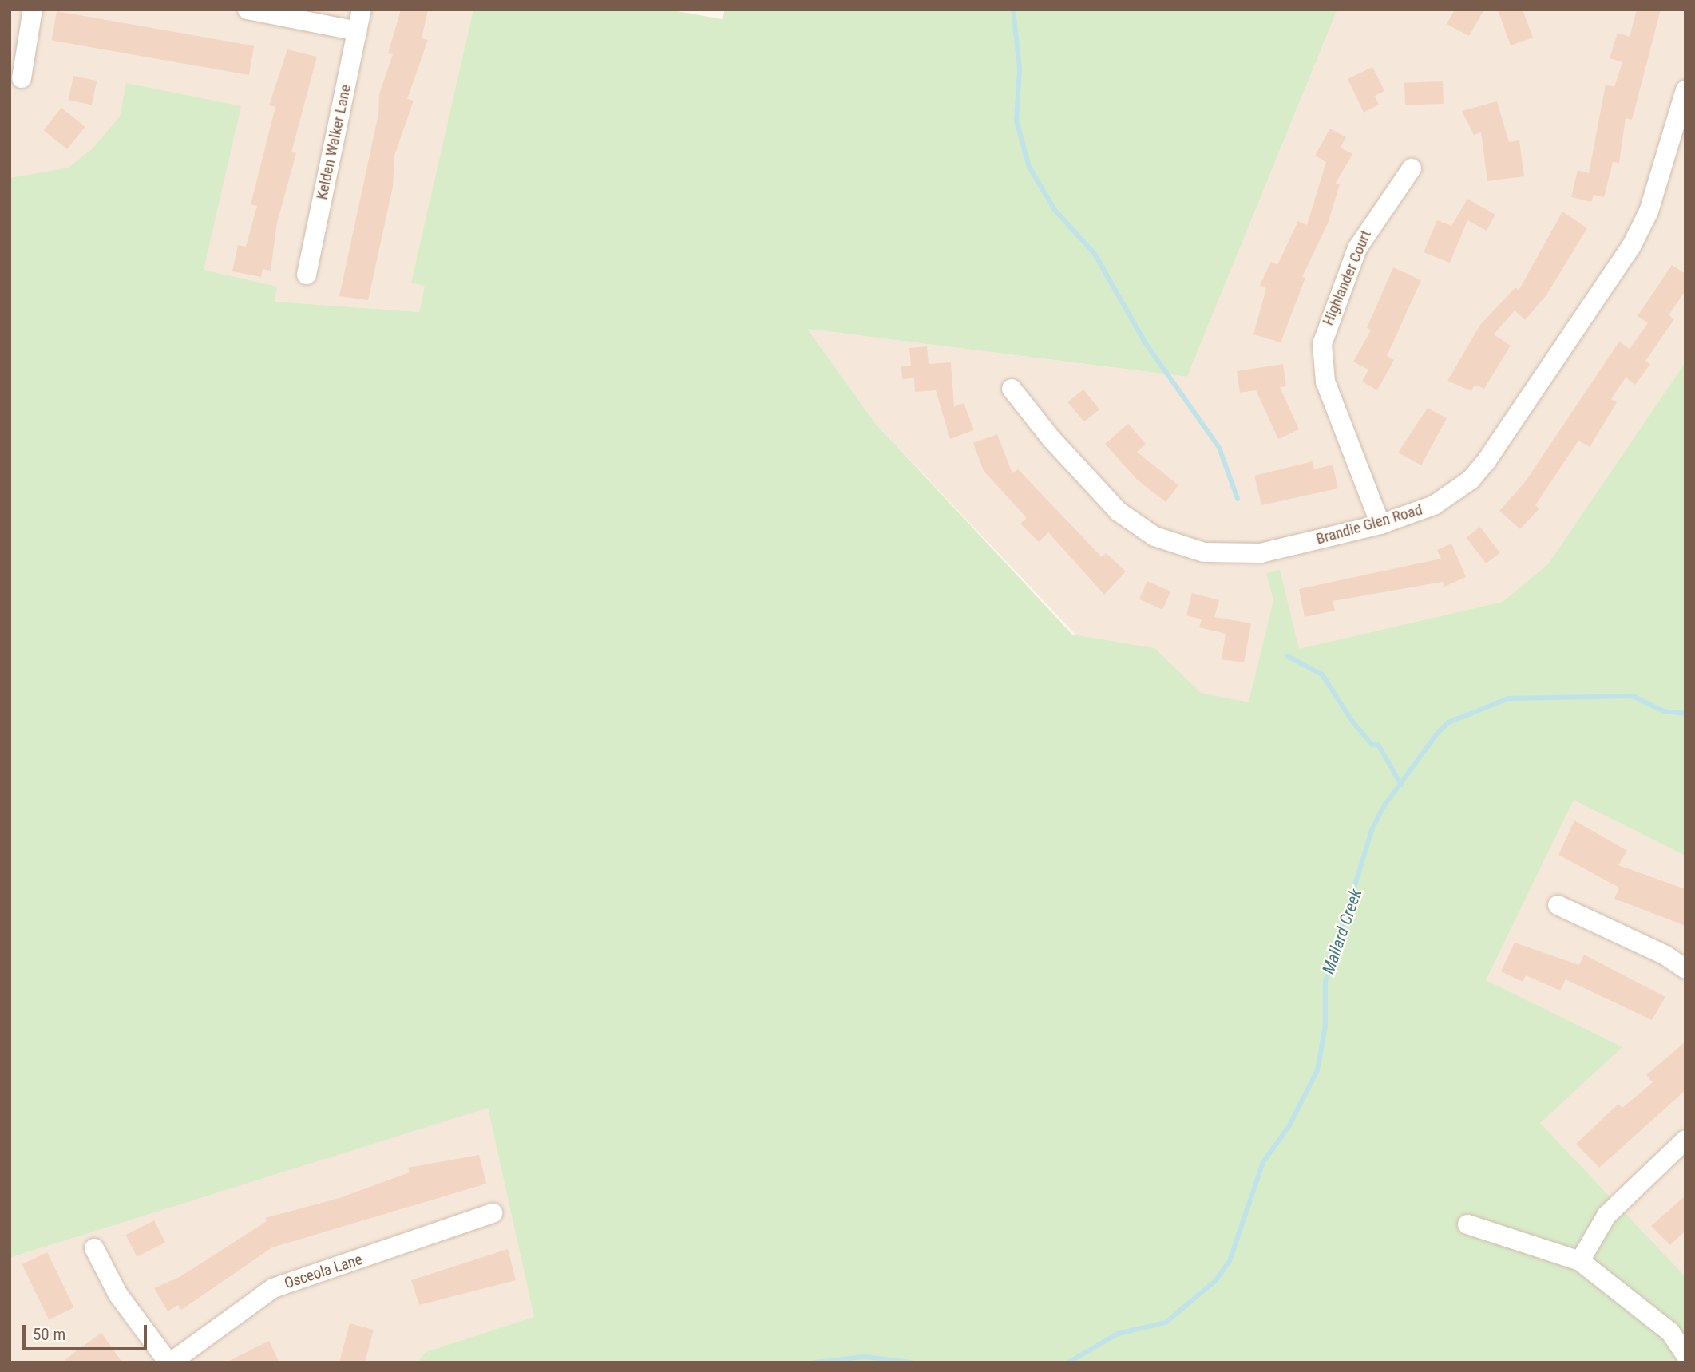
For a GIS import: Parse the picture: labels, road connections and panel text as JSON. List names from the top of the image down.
{
  "streets": {
    "street": [
      "Kelden Walker Lane",
      "Highlander Court",
      "Brandie Glen Road",
      "Osceola Lane"
    ]
  },
  "crossings": [
    ["Highlander Court", "Brandie Glen Road"]
  ],
  "water": ["Mallard Creek"],
  "scale_bar": "50 m"
}
